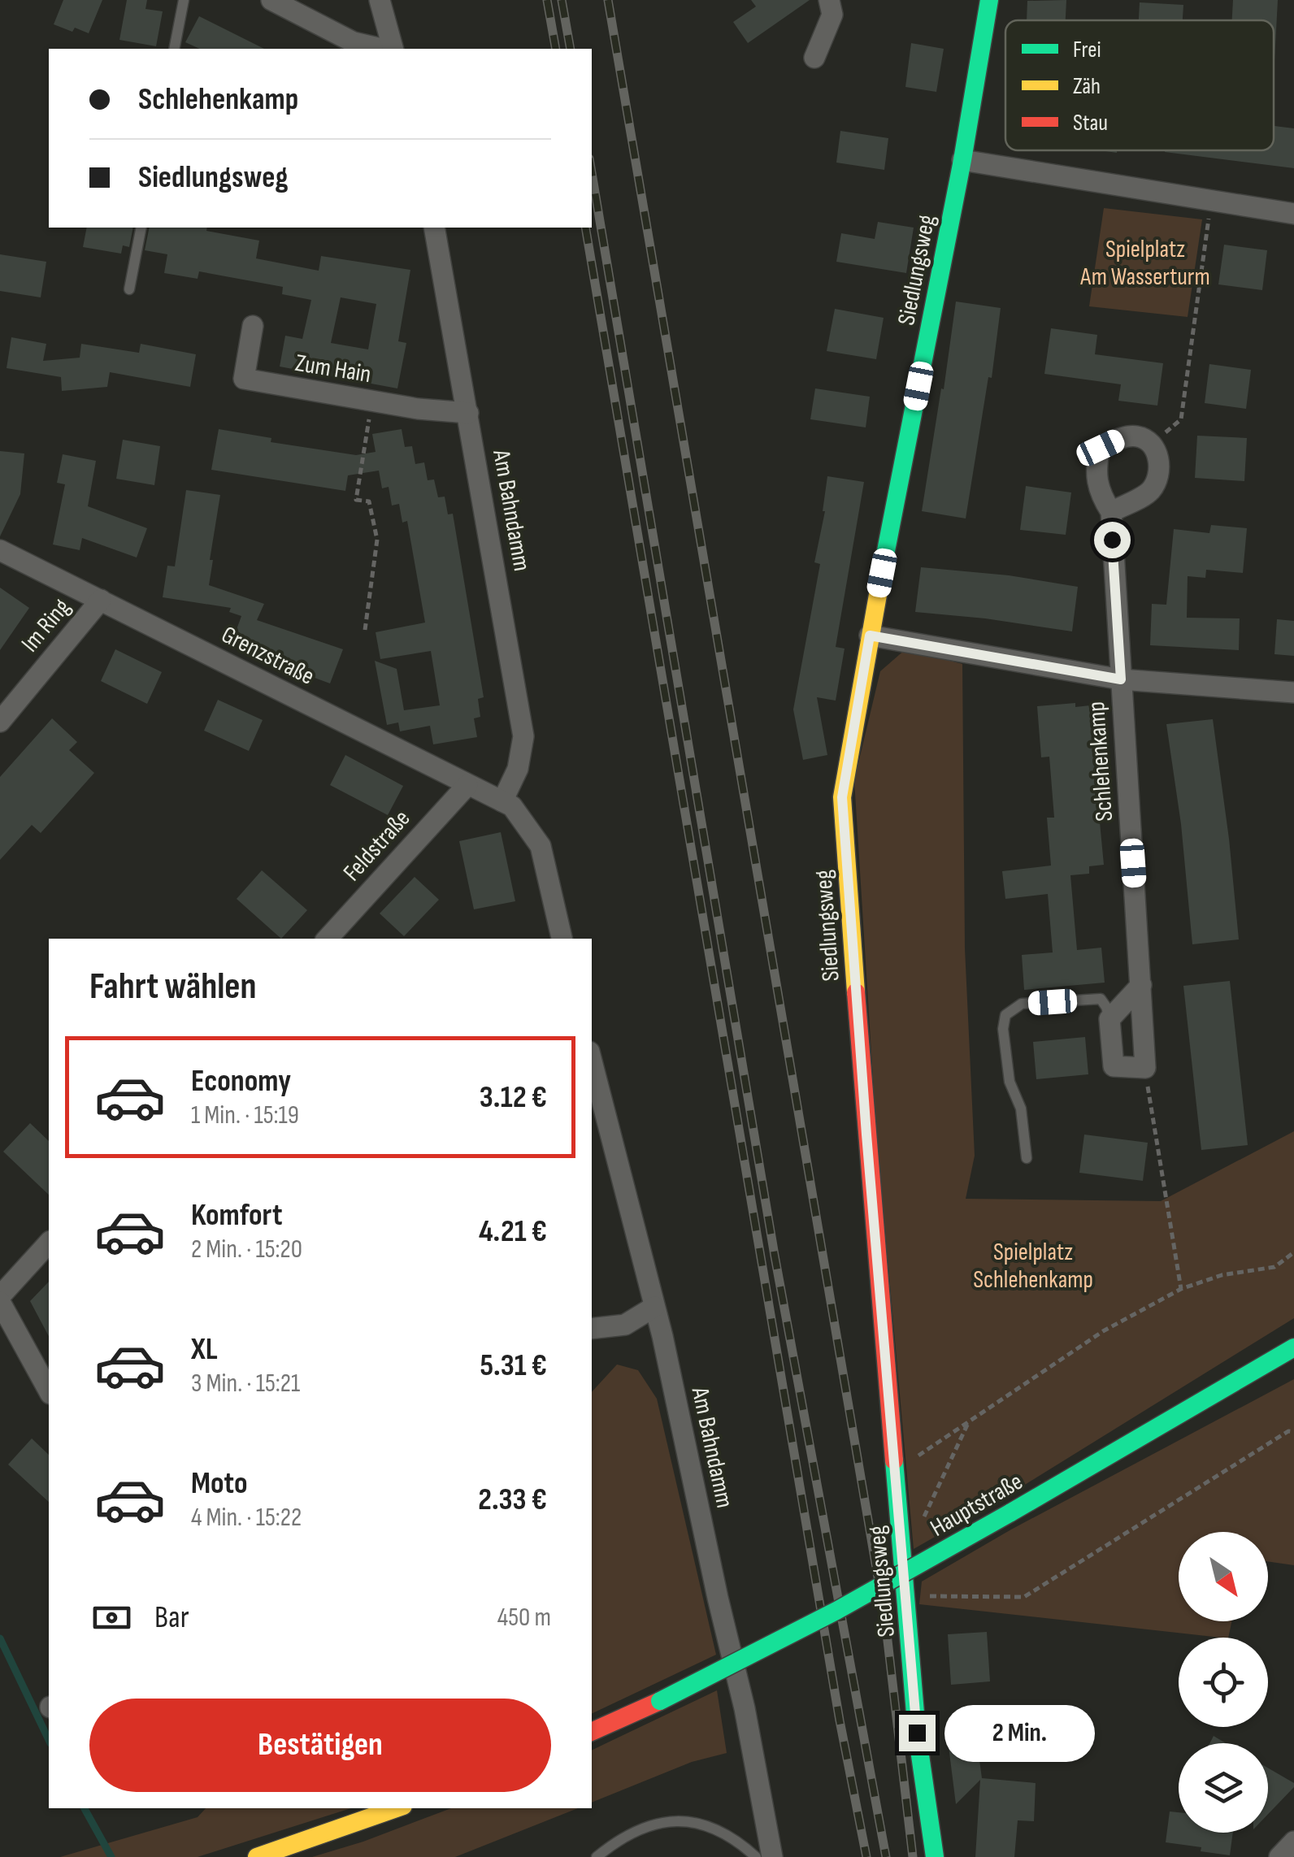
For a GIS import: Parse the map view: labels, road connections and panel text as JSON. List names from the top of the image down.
{
  "streets": {
    "street": [
      "Siedlungsweg",
      "Zum Hain",
      "Am Bahndamm",
      "Im Ring",
      "Grenzstraße",
      "Schlehenkamp",
      "Feldstraße",
      "Hauptstraße"
    ]
  },
  "crossings": [
    ["Siedlungsweg", "Schlehenkamp"],
    ["Zum Hain", "Am Bahndamm"],
    ["Am Bahndamm", "Grenzstraße"],
    ["Im Ring", "Grenzstraße"],
    ["Grenzstraße", "Feldstraße"]
  ],
  "parks": ["Spielplatz Am Wasserturm", "Spielplatz Schlehenkamp"],
  "legend": ["Frei", "Zäh", "Stau"],
  "north": "bottom right",
  "page": {
    "banner": ["Schlehenkamp", "Siedlungsweg"],
    "heading": "Fahrt wählen",
    "list": [
      {
        "name": "Economy",
        "note": "1 Min. · 15:19",
        "value": "3.12 €"
      },
      {
        "name": "Komfort",
        "note": "2 Min. · 15:20",
        "value": "4.21 €"
      },
      {
        "name": "XL",
        "note": "3 Min. · 15:21",
        "value": "5.31 €"
      },
      {
        "name": "Moto",
        "note": "4 Min. · 15:22",
        "value": "2.33 €"
      }
    ],
    "pay": ["Bar", "450 m"],
    "buttons": "Bestätigen",
    "bubble": "2 Min."
  }
}
